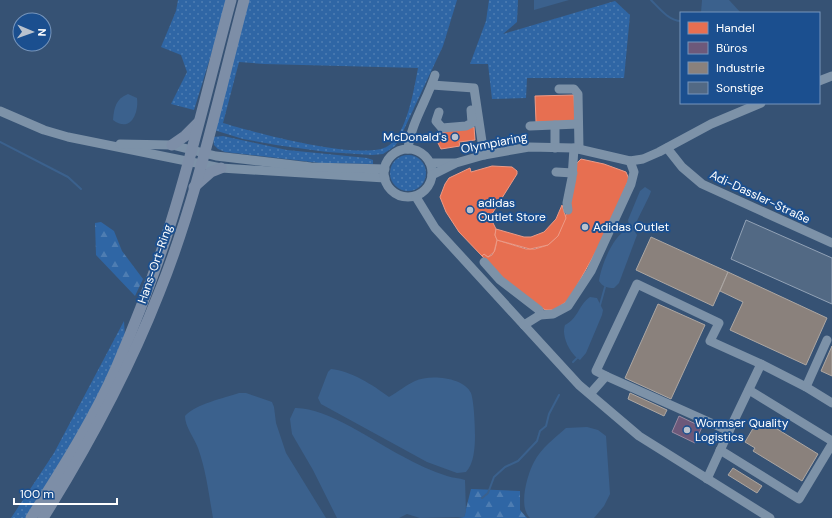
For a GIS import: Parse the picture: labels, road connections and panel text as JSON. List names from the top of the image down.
{
  "streets": {
    "main road": ["Hans-Ort-Ring"],
    "street": ["Olympiaring", "Adi-Dassler-Straße"]
  },
  "crossings": [
    ["Olympiaring", "Adi-Dassler-Straße"]
  ],
  "places": [
    "McDonald's",
    "adidas Outlet Store",
    "Adidas Outlet",
    "Wormser Quality Logistics"
  ],
  "legend": [
    "Handel",
    "Büros",
    "Industrie",
    "Sonstige"
  ],
  "scale_bar": "100 m",
  "north": "right"
}
